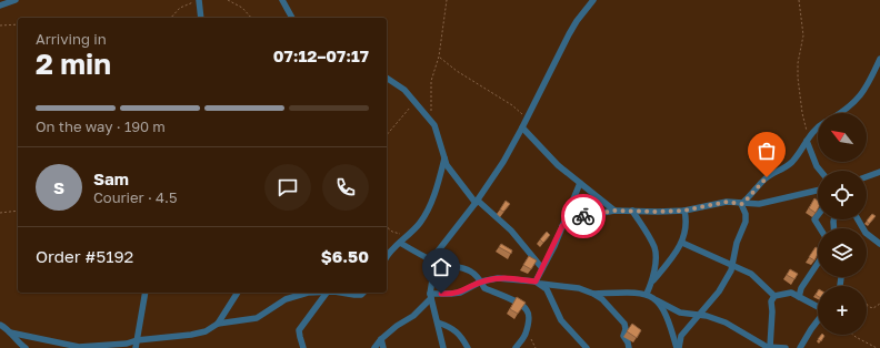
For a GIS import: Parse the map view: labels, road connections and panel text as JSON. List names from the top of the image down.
{
  "north": "top left",
  "page": {
    "heading": ["2 min", "Arriving in", "07:12–07:17"],
    "panel": [
      "Sam",
      "Courier · 4.5",
      "Order #5192",
      "$6.50"
    ],
    "bar": "On the way · 190 m",
    "map_buttons": "+",
    "round": "S"
  }
}
